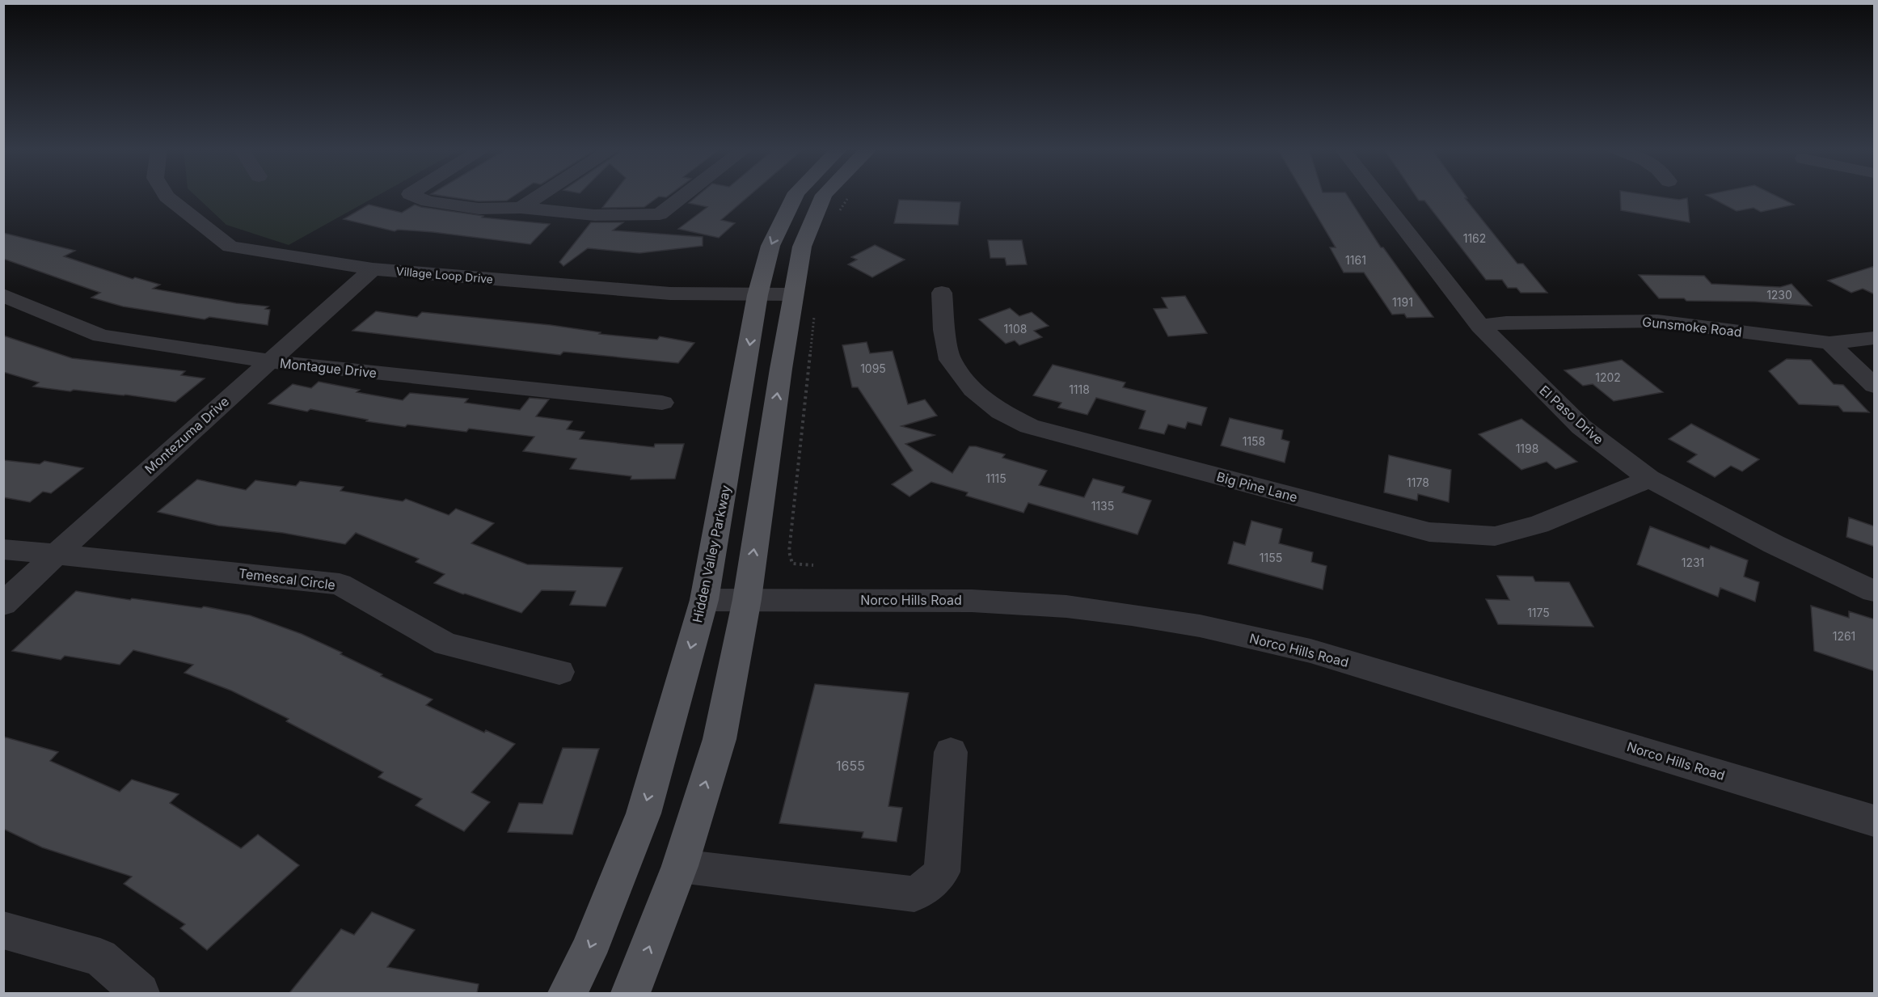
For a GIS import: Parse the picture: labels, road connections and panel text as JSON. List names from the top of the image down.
{
  "streets": {
    "main road": ["Hidden Valley Parkway"],
    "street": [
      "Village Loop Drive",
      "Gunsmoke Road",
      "Montague Drive",
      "El Paso Drive",
      "Montezuma Drive",
      "Big Pine Lane",
      "Temescal Circle",
      "Norco Hills Road"
    ]
  },
  "crossings": [
    ["Village Loop Drive", "Montezuma Drive"],
    ["Village Loop Drive", "Hidden Valley Parkway"],
    ["Gunsmoke Road", "El Paso Drive"],
    ["Montague Drive", "Montezuma Drive"],
    ["El Paso Drive", "Big Pine Lane"],
    ["Montezuma Drive", "Temescal Circle"],
    ["Hidden Valley Parkway", "Norco Hills Road"]
  ],
  "house_numbers": [
    "1162",
    "1161",
    "1230",
    "1191",
    "1108",
    "1095",
    "1202",
    "1118",
    "1158",
    "1198",
    "1115",
    "1178",
    "1135",
    "1155",
    "1231",
    "1175",
    "1261",
    "1655"
  ]
}
